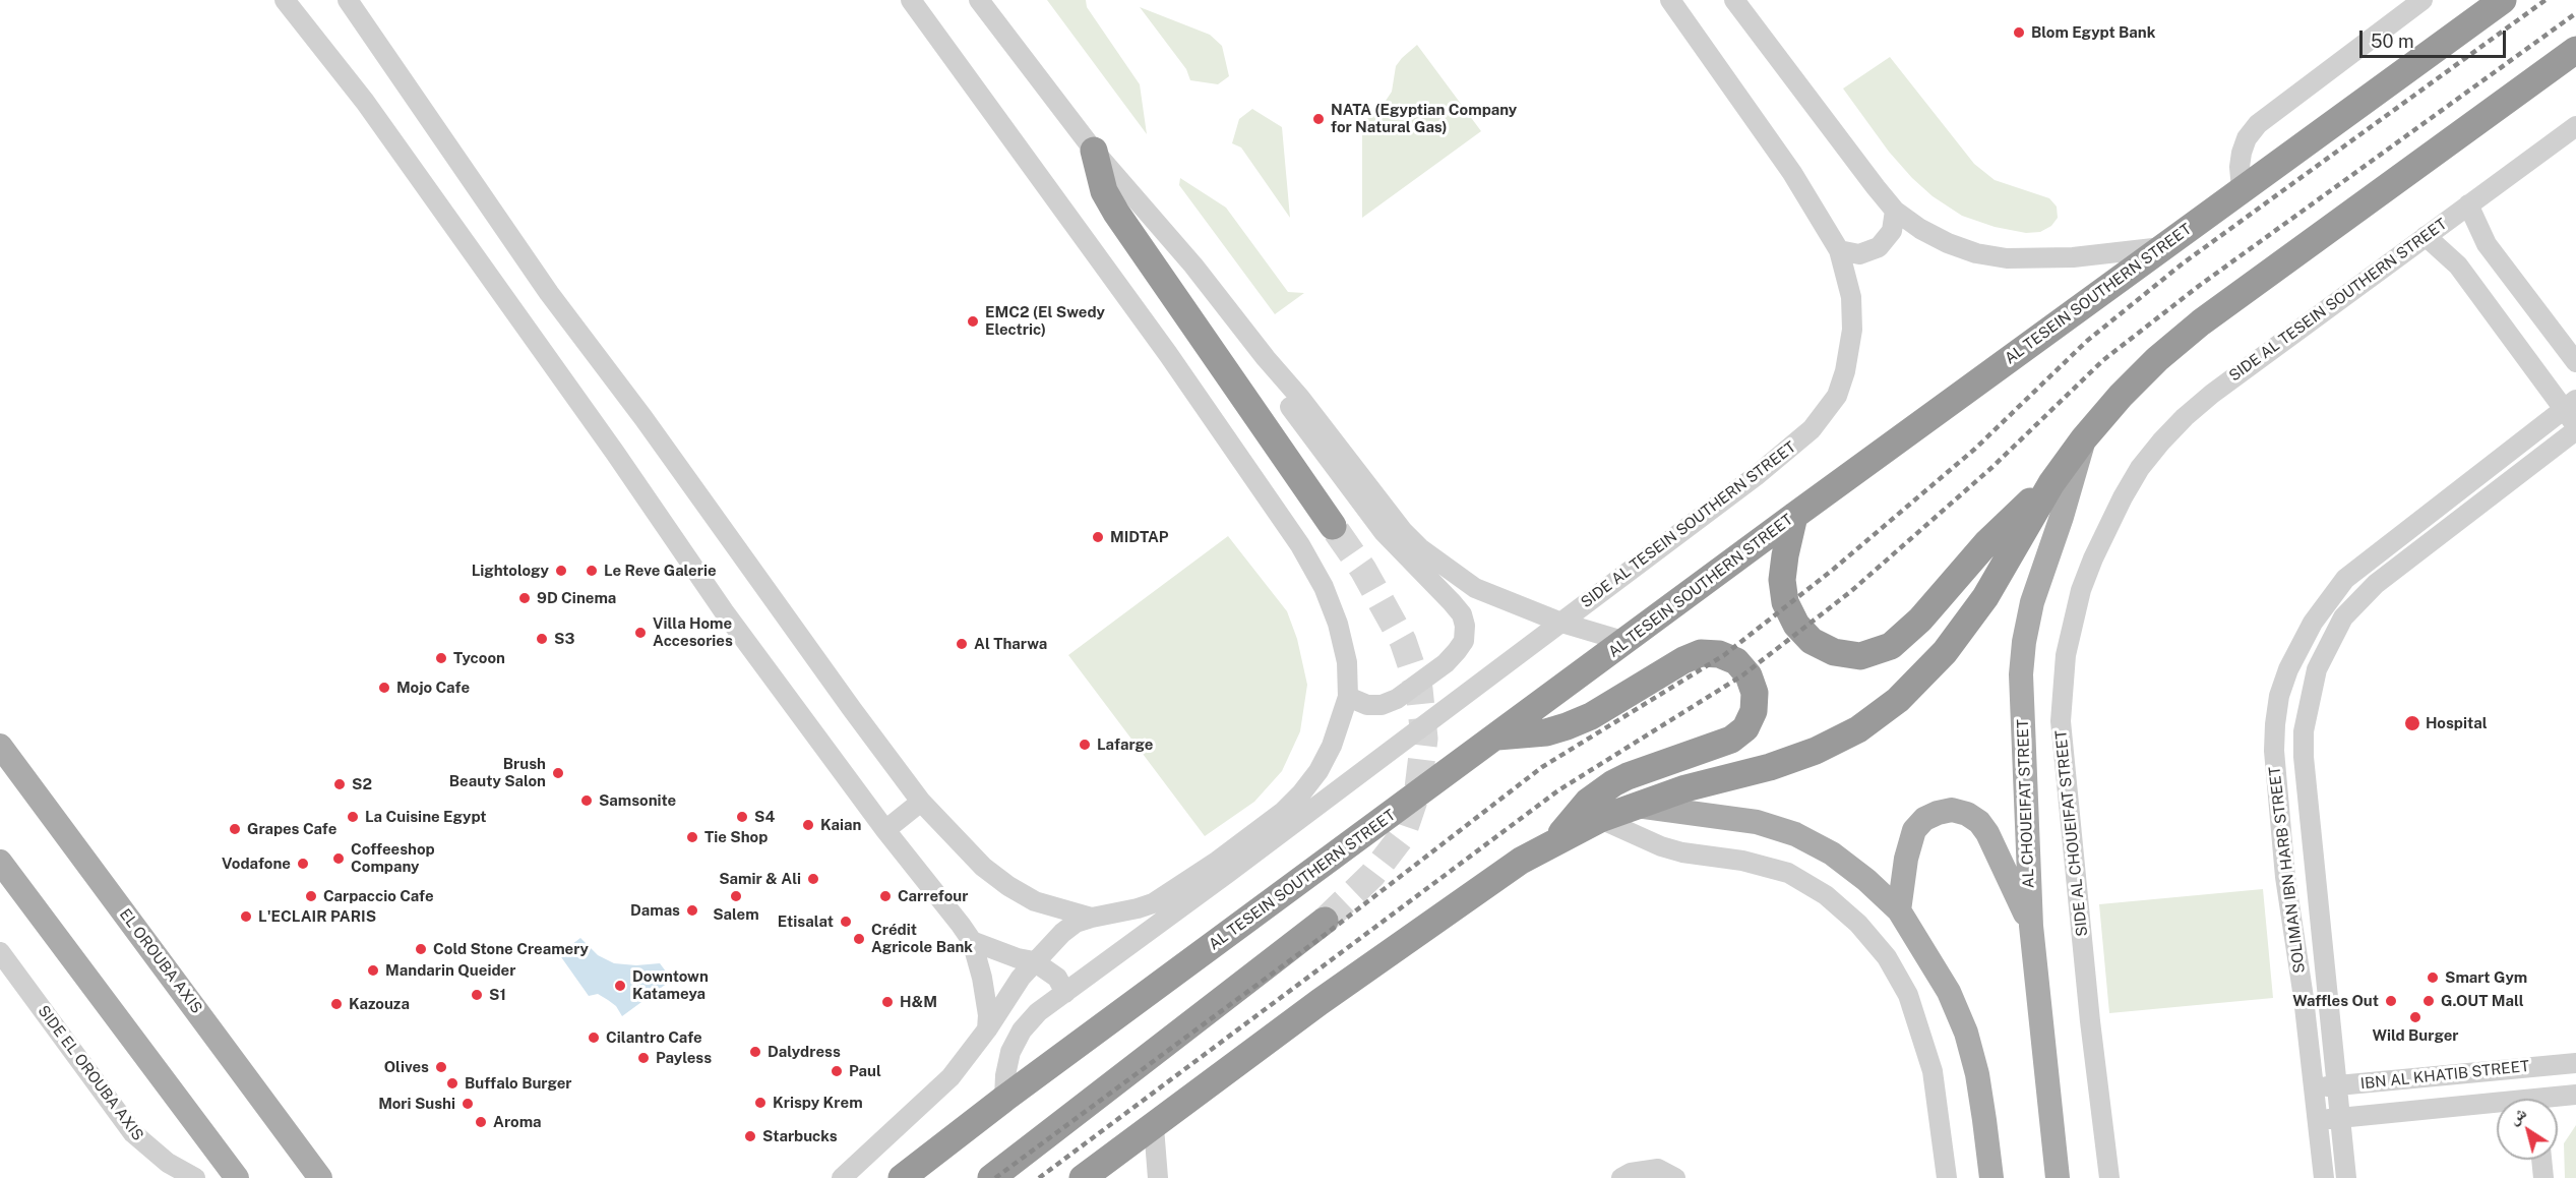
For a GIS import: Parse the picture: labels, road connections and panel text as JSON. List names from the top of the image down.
{
  "streets": {
    "highway": ["AL TESEIN SOUTHERN STREET"],
    "main road": ["AL CHOUEIFAT STREET", "EL OROUBA AXIS"],
    "street": [
      "SIDE AL TESEIN SOUTHERN STREET",
      "SIDE AL CHOUEIFAT STREET",
      "SOLIMAN IBN HARB STREET",
      "SIDE EL OROUBA AXIS",
      "IBN AL KHATIB STREET"
    ]
  },
  "crossings": [
    ["SIDE AL TESEIN SOUTHERN STREET", "SIDE AL CHOUEIFAT STREET"],
    ["SOLIMAN IBN HARB STREET", "IBN AL KHATIB STREET"]
  ],
  "places": [
    "Blom Egypt Bank",
    "NATA (Egyptian Company for Natural Gas)",
    "EMC2 (El Swedy Electric)",
    "MIDTAP",
    "Lightology",
    "Le Reve Galerie",
    "9D Cinema",
    "Villa Home Accesories",
    "S3",
    "Al Tharwa",
    "Tycoon",
    "Mojo Cafe",
    "Hospital",
    "Lafarge",
    "Brush Beauty Salon",
    "S2",
    "Samsonite",
    "La Cuisine Egypt",
    "S4",
    "Kaian",
    "Grapes Cafe",
    "Tie Shop",
    "Coffeeshop Company",
    "Vodafone",
    "Samir & Ali",
    "Carpaccio Cafe",
    "Salem",
    "Carrefour",
    "Damas",
    "L'ECLAIR PARIS",
    "Etisalat",
    "Crédit Agricole Bank",
    "Cold Stone Creamery",
    "Mandarin Queider",
    "Smart Gym",
    "Downtown Katameya",
    "S1",
    "Waffles Out",
    "G.OUT Mall",
    "H&M",
    "Kazouza",
    "Wild Burger",
    "Cilantro Cafe",
    "Dalydress",
    "Payless",
    "Olives",
    "Paul",
    "Buffalo Burger",
    "Krispy Krem",
    "Mori Sushi",
    "Aroma",
    "Starbucks"
  ],
  "scale_bar": "50 m",
  "north": "top left"
}
